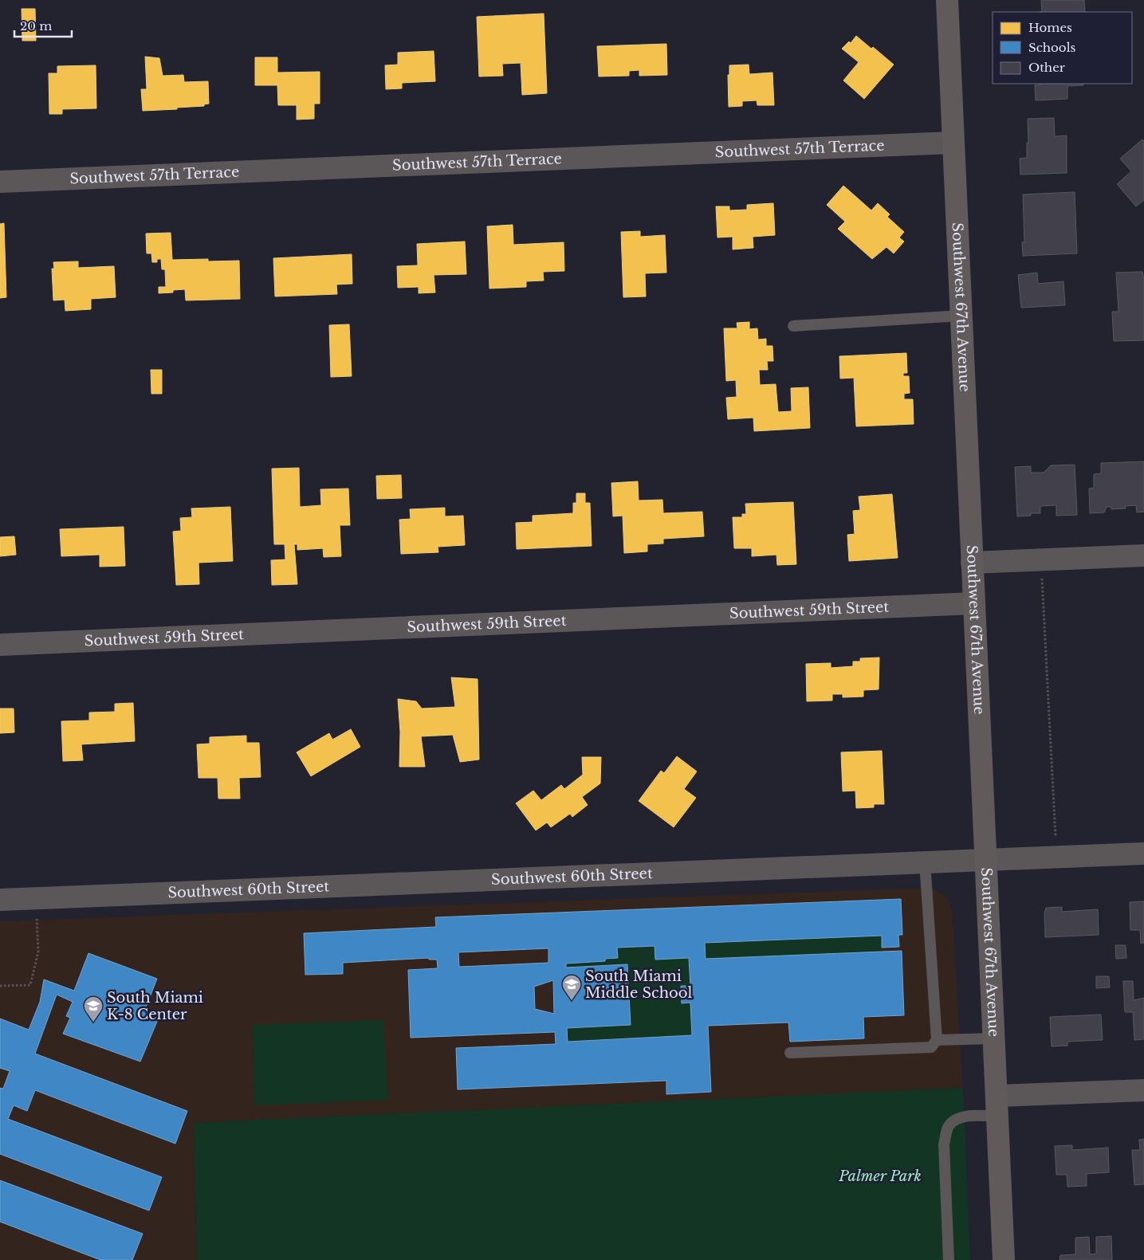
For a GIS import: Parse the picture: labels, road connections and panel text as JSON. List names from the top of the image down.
{
  "streets": {
    "main road": ["Southwest 67th Avenue"],
    "street": ["Southwest 57th Terrace", "Southwest 59th Street", "Southwest 60th Street"]
  },
  "crossings": [
    ["Southwest 57th Terrace", "Southwest 67th Avenue"],
    ["Southwest 67th Avenue", "Southwest 59th Street"],
    ["Southwest 67th Avenue", "Southwest 60th Street"]
  ],
  "parks": ["Palmer Park"],
  "places": {
    "school or university": ["South Miami Middle School", "South Miami K-8 Center"]
  },
  "legend": ["Homes", "Schools", "Other"],
  "scale_bar": "20 m"
}
